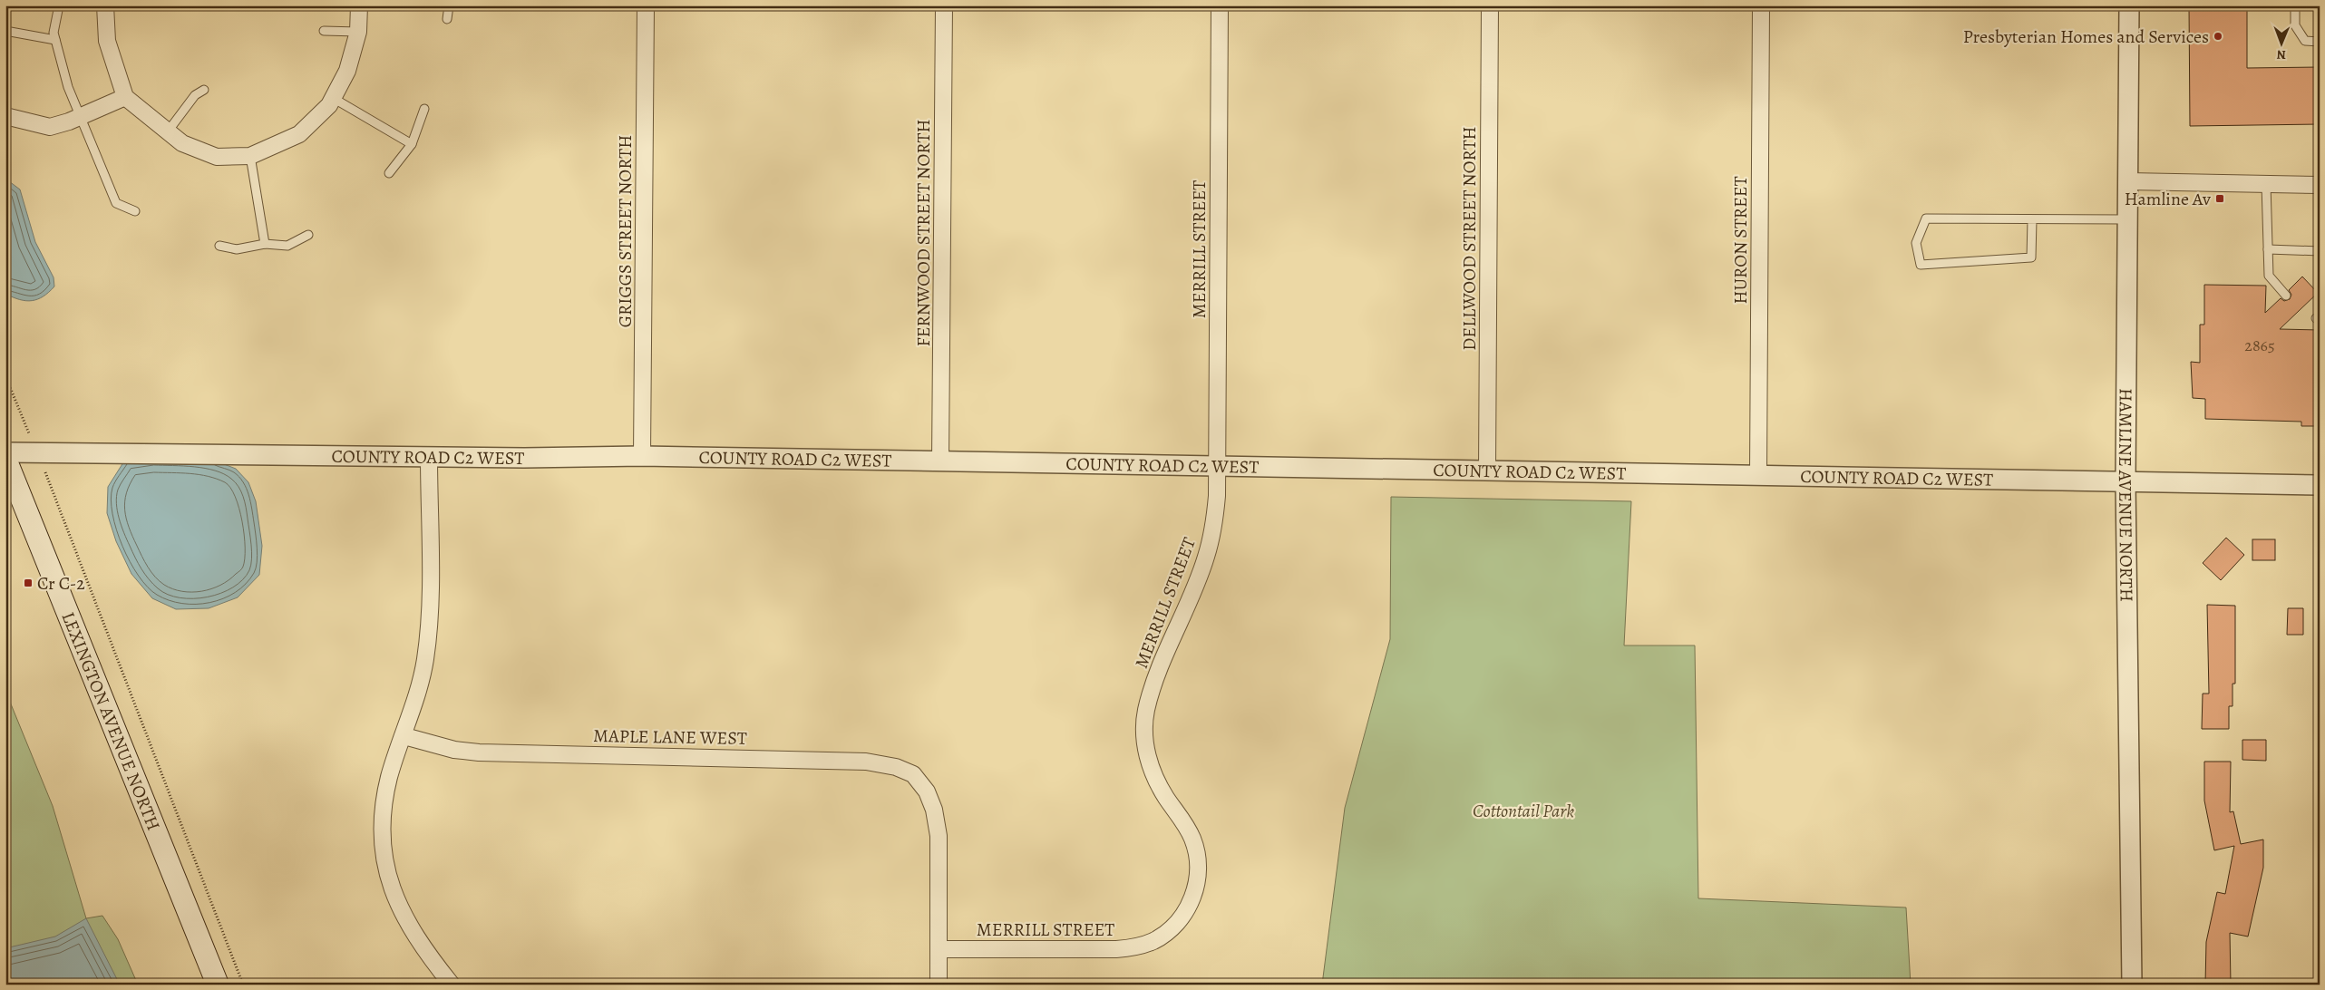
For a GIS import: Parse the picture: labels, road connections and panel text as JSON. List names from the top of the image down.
{
  "streets": {
    "main road": ["LEXINGTON AVENUE NORTH"],
    "street": [
      "GRIGGS STREET NORTH",
      "FERNWOOD STREET NORTH",
      "DELLWOOD STREET NORTH",
      "HURON STREET",
      "MERRILL STREET",
      "COUNTY ROAD C2 WEST",
      "HAMLINE AVENUE NORTH",
      "MAPLE LANE WEST"
    ]
  },
  "crossings": [
    ["GRIGGS STREET NORTH", "COUNTY ROAD C2 WEST"],
    ["FERNWOOD STREET NORTH", "COUNTY ROAD C2 WEST"],
    ["DELLWOOD STREET NORTH", "COUNTY ROAD C2 WEST"],
    ["HURON STREET", "COUNTY ROAD C2 WEST"],
    ["MERRILL STREET", "COUNTY ROAD C2 WEST"],
    ["MERRILL STREET", "MAPLE LANE WEST"],
    ["COUNTY ROAD C2 WEST", "HAMLINE AVENUE NORTH"]
  ],
  "parks": ["Cottontail Park"],
  "places": {
    "other": ["Presbyterian Homes and Services"],
    "transit": ["Hamline Av", "Cr C-2"]
  },
  "house_numbers": ["2865"],
  "north": "bottom"
}
